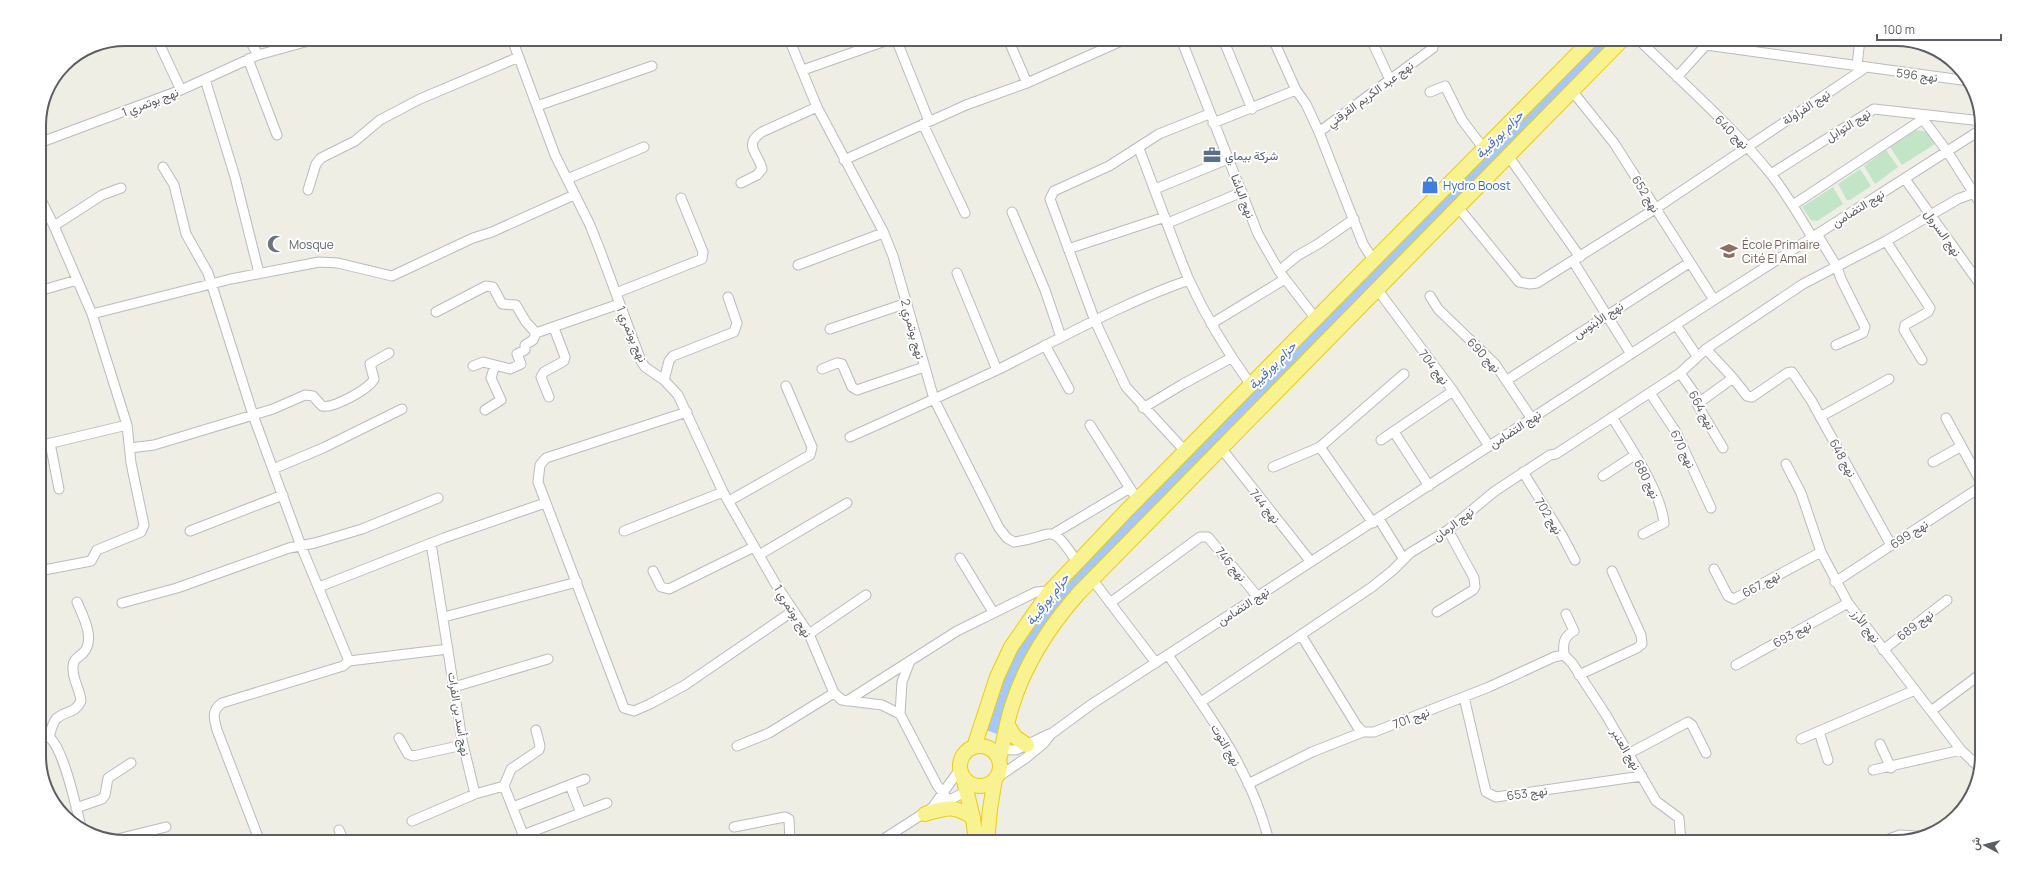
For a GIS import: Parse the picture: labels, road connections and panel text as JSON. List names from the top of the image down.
{
  "streets": {
    "street": [
      "نهج 596",
      "نهج عبد الكريم القرقني",
      "نهج بوتمري 1",
      "نهج الفراولة",
      "نهج التوابل",
      "نهج 640",
      "نهج 652",
      "نهج الباشا",
      "نهج التضامن",
      "نهج السرول",
      "نهج الأبنوس",
      "نهج بوتمري 2",
      "نهج 690",
      "نهج 704",
      "نهج 664",
      "نهج 670",
      "نهج 648",
      "نهج 680",
      "نهج 744",
      "نهج 702",
      "نهج الرمان",
      "نهج 699",
      "نهج 746",
      "نهج 667",
      "نهج 689",
      "نهج الأرز",
      "نهج 693",
      "نهج أسد بن الفرات",
      "نهج 701",
      "نهج التوت",
      "نهج العنبر",
      "نهج 653"
    ]
  },
  "crossings": [
    ["نهج 596", "نهج الفراولة"],
    ["نهج الفراولة", "نهج 640"],
    ["نهج الفراولة", "نهج 652"],
    ["نهج التوابل", "نهج 640"],
    ["نهج 640", "نهج التضامن"],
    ["نهج 640", "نهج الرمان"],
    ["نهج 652", "نهج التضامن"],
    ["نهج 652", "نهج الأبنوس"],
    ["نهج التضامن", "نهج السرول"],
    ["نهج التضامن", "نهج 690"],
    ["نهج التضامن", "نهج 704"],
    ["نهج التضامن", "نهج 744"],
    ["نهج التضامن", "نهج 746"],
    ["نهج التضامن", "نهج التوت"],
    ["نهج السرول", "نهج الرمان"],
    ["نهج الأبنوس", "نهج 690"],
    ["نهج 664", "نهج الرمان"],
    ["نهج 670", "نهج الرمان"],
    ["نهج 648", "نهج 699"],
    ["نهج 680", "نهج الرمان"],
    ["نهج 702", "نهج الرمان"],
    ["نهج الرمان", "نهج التوت"],
    ["نهج 699", "نهج الأرز"],
    ["نهج 667", "نهج الأرز"],
    ["نهج 689", "نهج الأرز"],
    ["نهج الأرز", "نهج 693"],
    ["نهج 701", "نهج التوت"],
    ["نهج 701", "نهج العنبر"],
    ["نهج 701", "نهج 653"],
    ["نهج العنبر", "نهج 653"]
  ],
  "water": ["حزام بورقيبة"],
  "places": {
    "office": ["شركة بيماي"],
    "shop": ["Hydro Boost"],
    "mosque": ["Mosque"],
    "school or university": ["École Primaire Cité El Amal"]
  },
  "scale_bar": "100 m",
  "north": "left"
}
